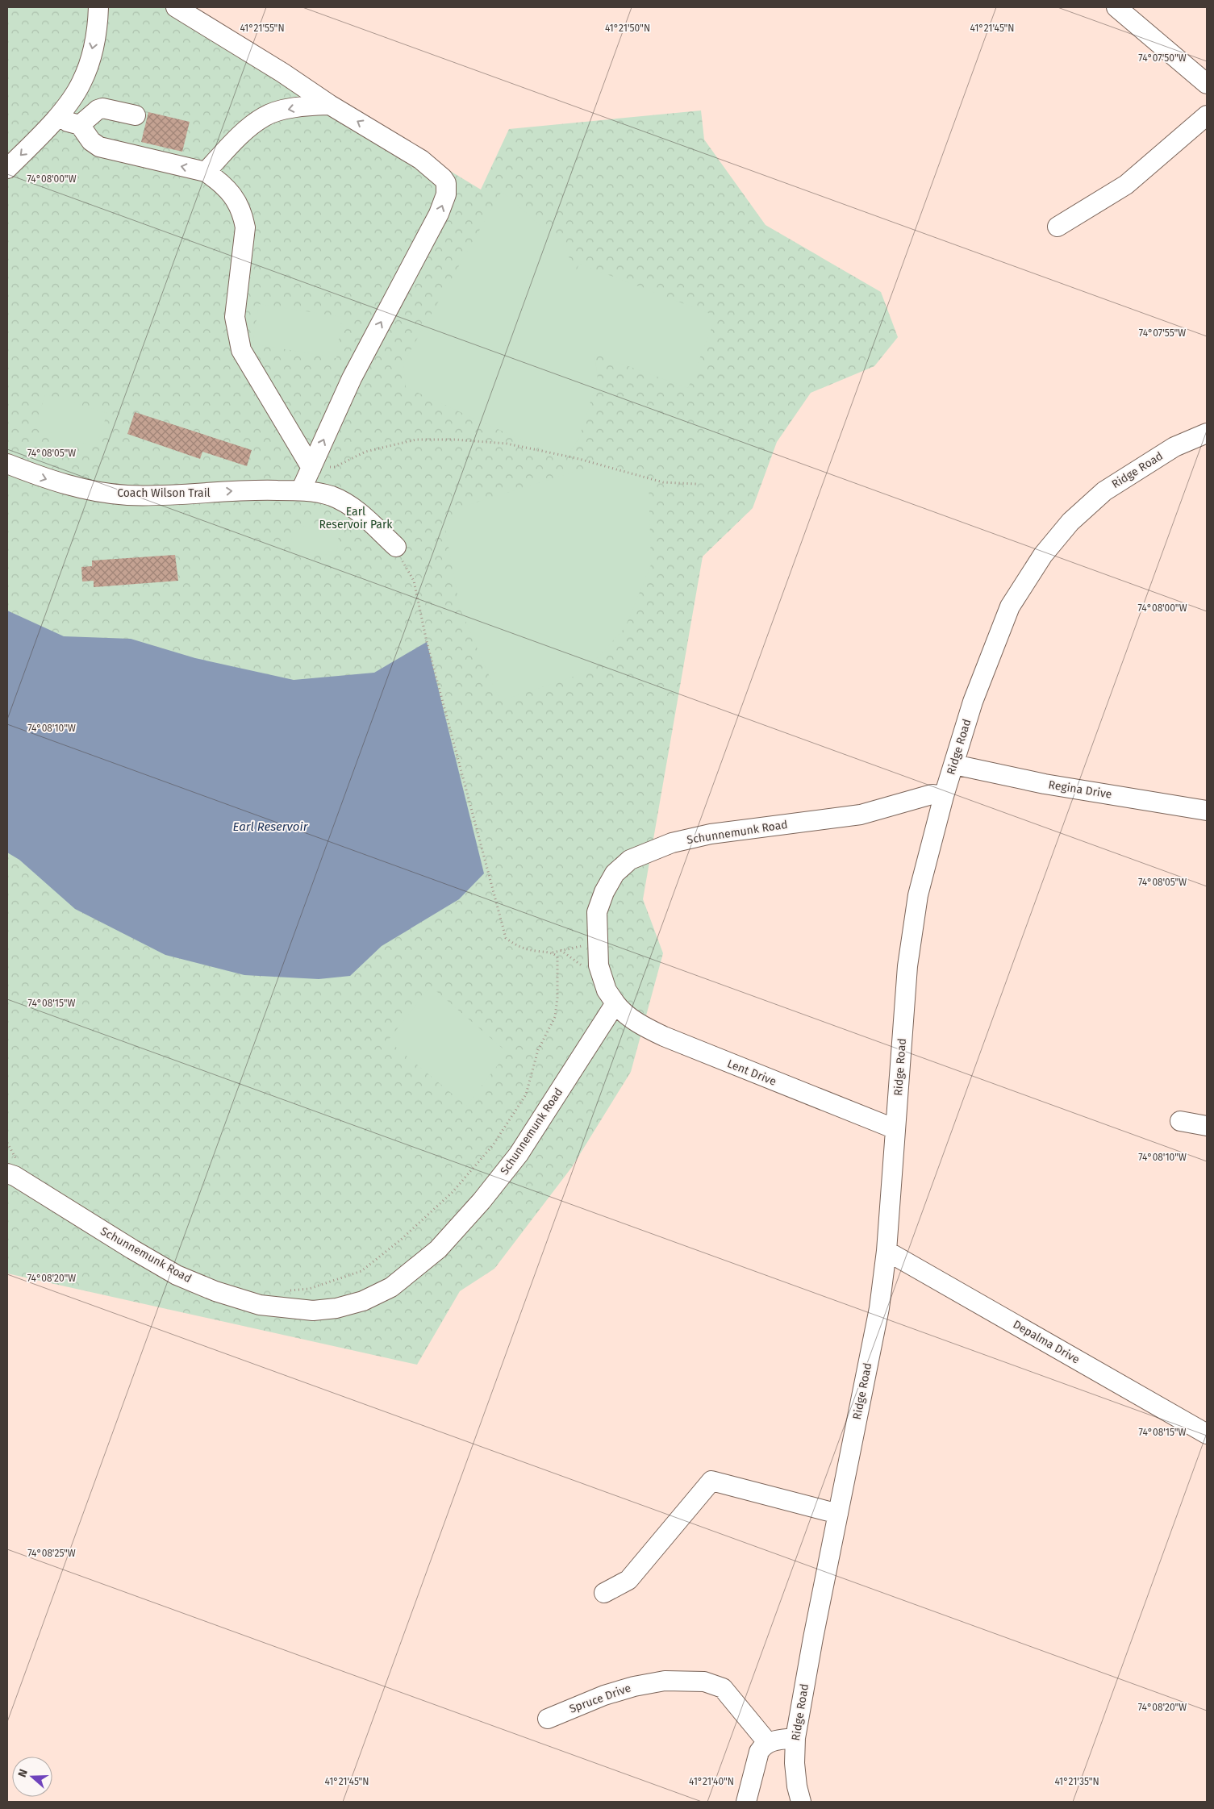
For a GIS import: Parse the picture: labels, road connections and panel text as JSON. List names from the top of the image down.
{
  "streets": {
    "street": [
      "Ridge Road",
      "Coach Wilson Trail",
      "Regina Drive",
      "Schunnemunk Road",
      "Lent Drive",
      "Depalma Drive",
      "Spruce Drive"
    ]
  },
  "crossings": [
    ["Ridge Road", "Regina Drive"],
    ["Ridge Road", "Schunnemunk Road"],
    ["Ridge Road", "Lent Drive"],
    ["Ridge Road", "Depalma Drive"],
    ["Schunnemunk Road", "Lent Drive"]
  ],
  "one_way": ["Coach Wilson Trail"],
  "water": ["Earl Reservoir"],
  "parks": ["Earl Reservoir Park"],
  "north": "left",
  "coordinates": [
    "41°21'55\"N",
    "41°21'50\"N",
    "41°21'45\"N",
    "74°07'50\"W",
    "74°08'00\"W",
    "74°07'55\"W",
    "74°08'05\"W",
    "74°08'10\"W",
    "74°08'15\"W",
    "74°08'20\"W",
    "74°08'25\"W",
    "41°21'40\"N",
    "41°21'35\"N"
  ]
}
